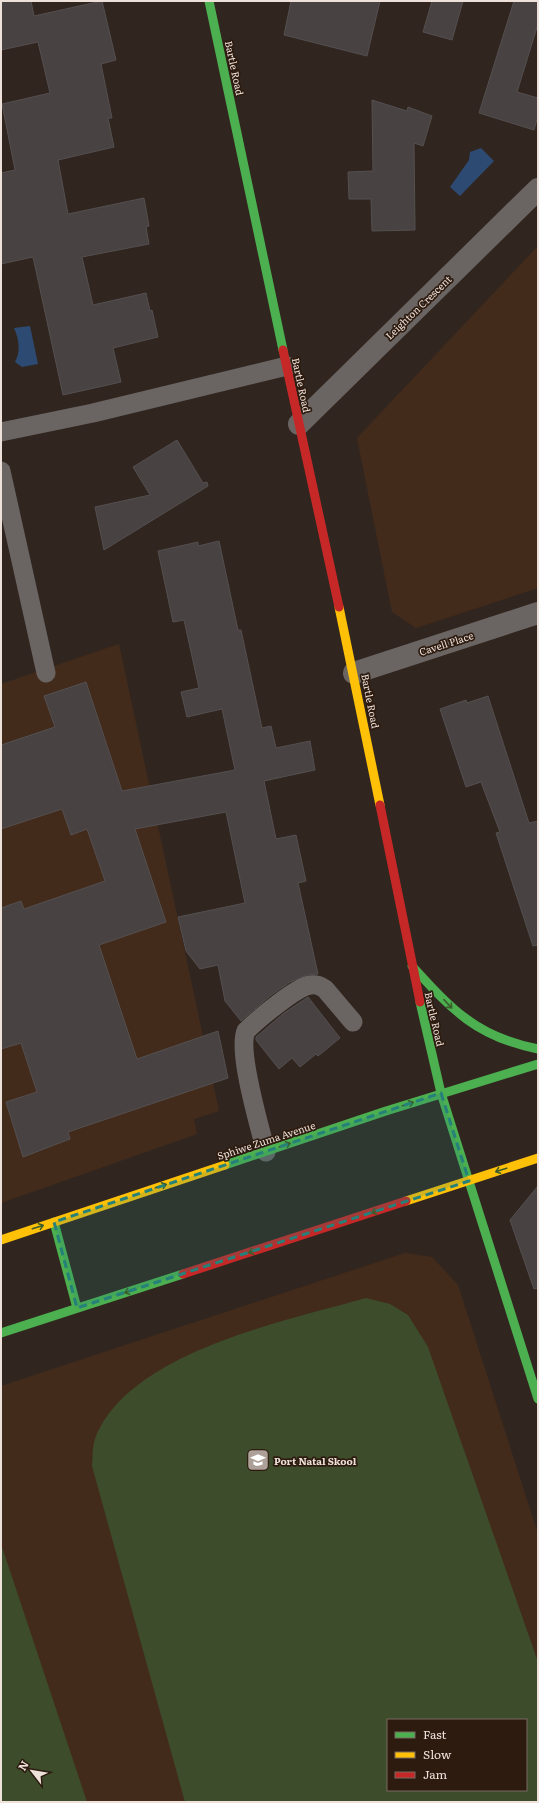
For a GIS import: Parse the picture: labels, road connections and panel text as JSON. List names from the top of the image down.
{
  "streets": {
    "street": [
      "Bartle Road",
      "Leighton Crescent",
      "Cavell Place",
      "Sphiwe Zuma Avenue"
    ]
  },
  "crossings": [
    ["Bartle Road", "Leighton Crescent"],
    ["Bartle Road", "Cavell Place"],
    ["Bartle Road", "Sphiwe Zuma Avenue"]
  ],
  "one_way": ["Sphiwe Zuma Avenue"],
  "places": {
    "school or university": ["Port Natal Skool"]
  },
  "legend": ["Fast", "Slow", "Jam"],
  "north": "top left"
}
